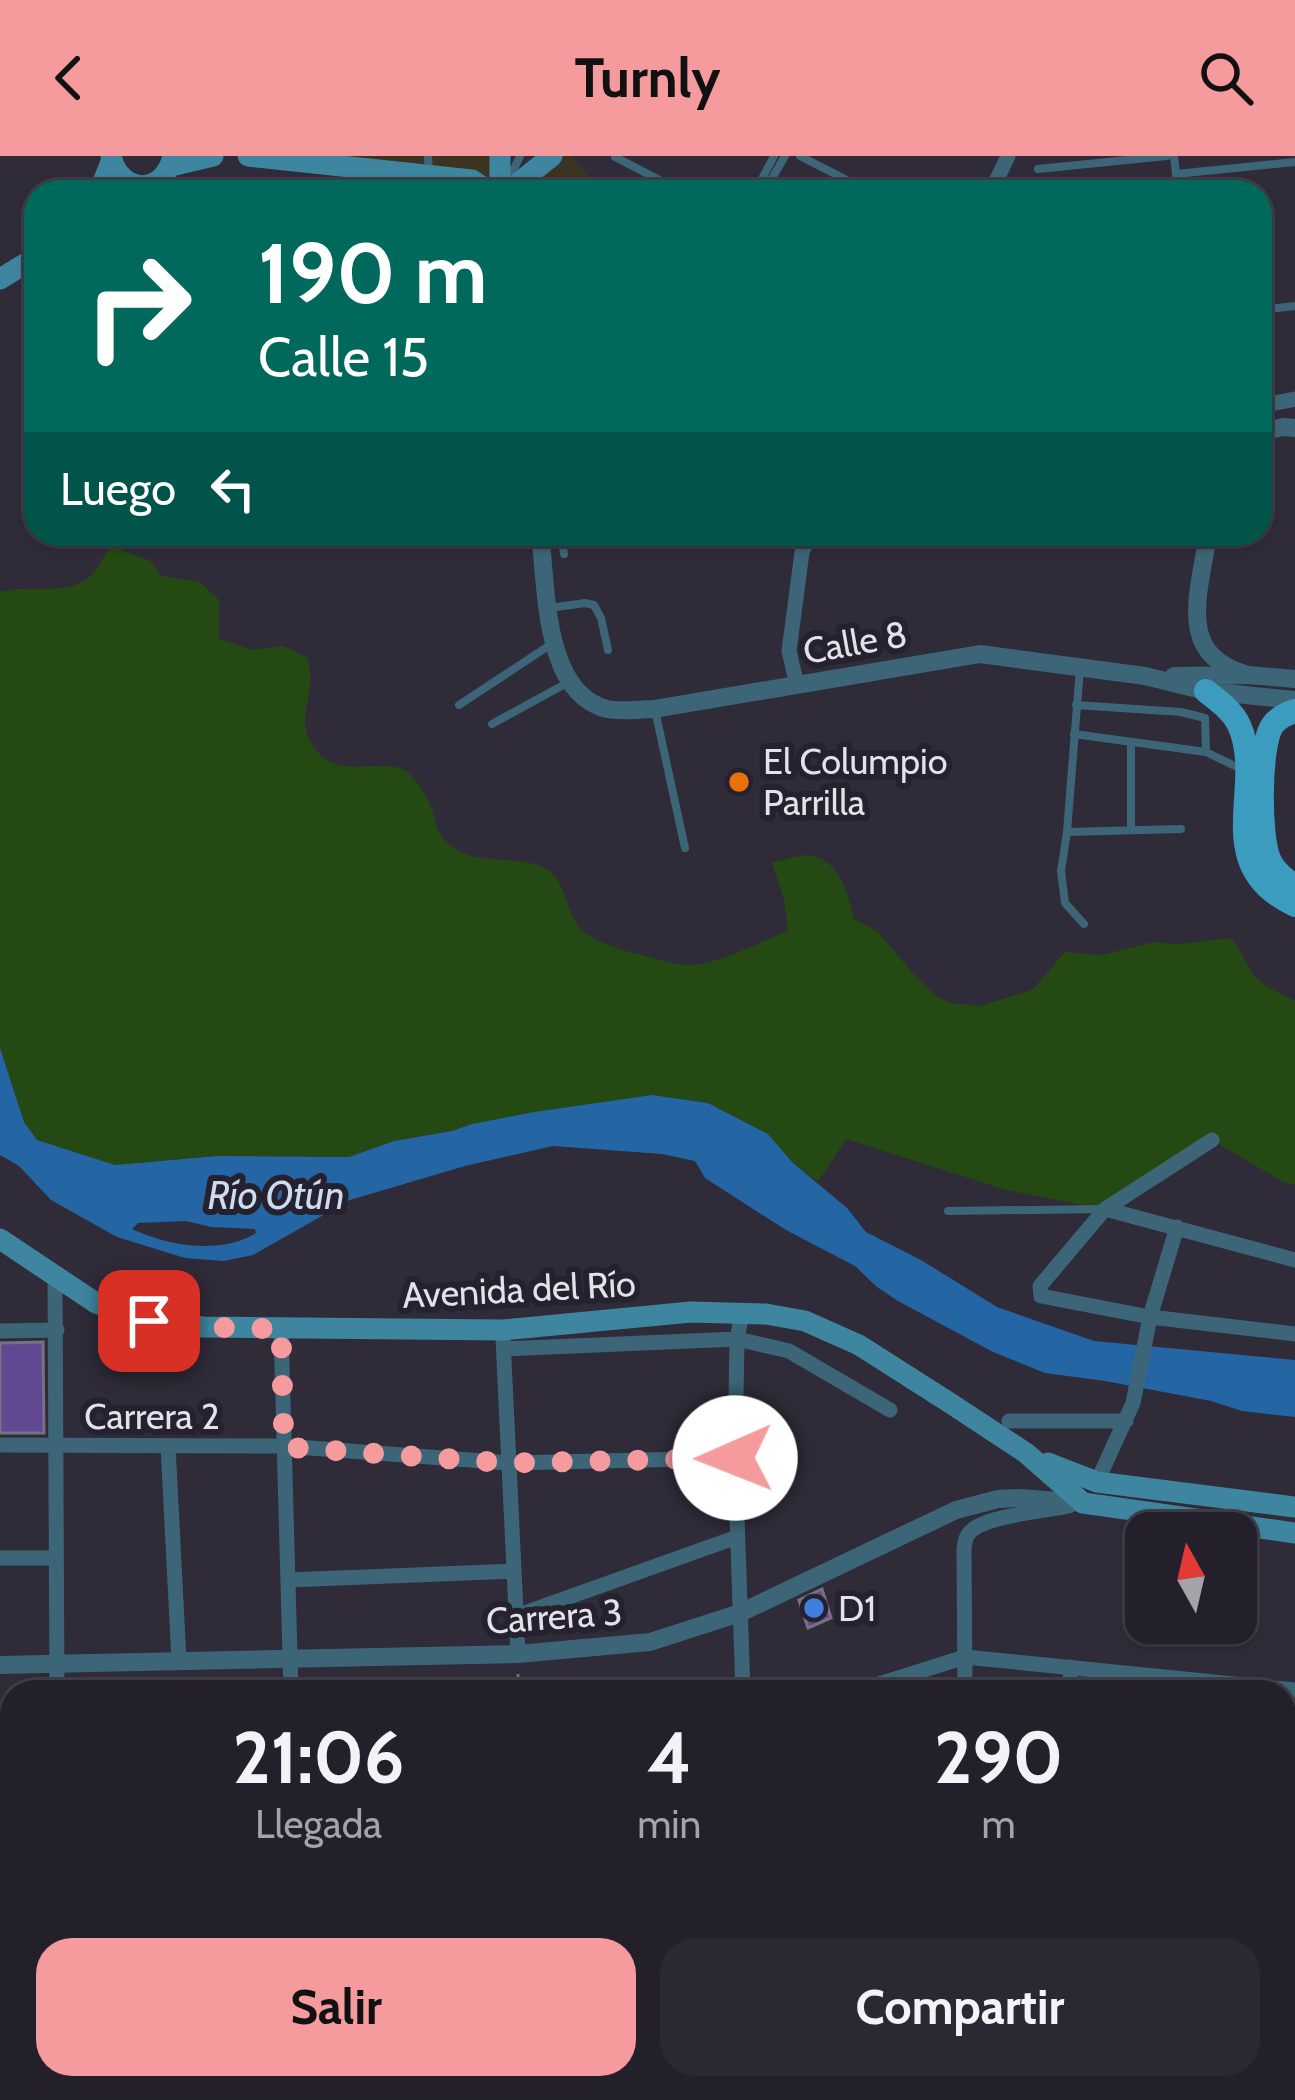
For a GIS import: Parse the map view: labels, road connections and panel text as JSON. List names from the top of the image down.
{
  "streets": {
    "main road": ["Avenida del Río"],
    "street": ["Calle 8", "Carrera 2", "Carrera 3"]
  },
  "water": ["Río Otún"],
  "places": ["El Columpio Parrilla", "D1"],
  "north": "top",
  "page": {
    "header": "Turnly",
    "turn": ["190 m", "Calle 15"],
    "then": "Luego",
    "eta": [
      "21:06",
      "Llegada",
      "4",
      "min",
      "290",
      "m"
    ],
    "buttons": ["Salir", "Compartir"]
  }
}
